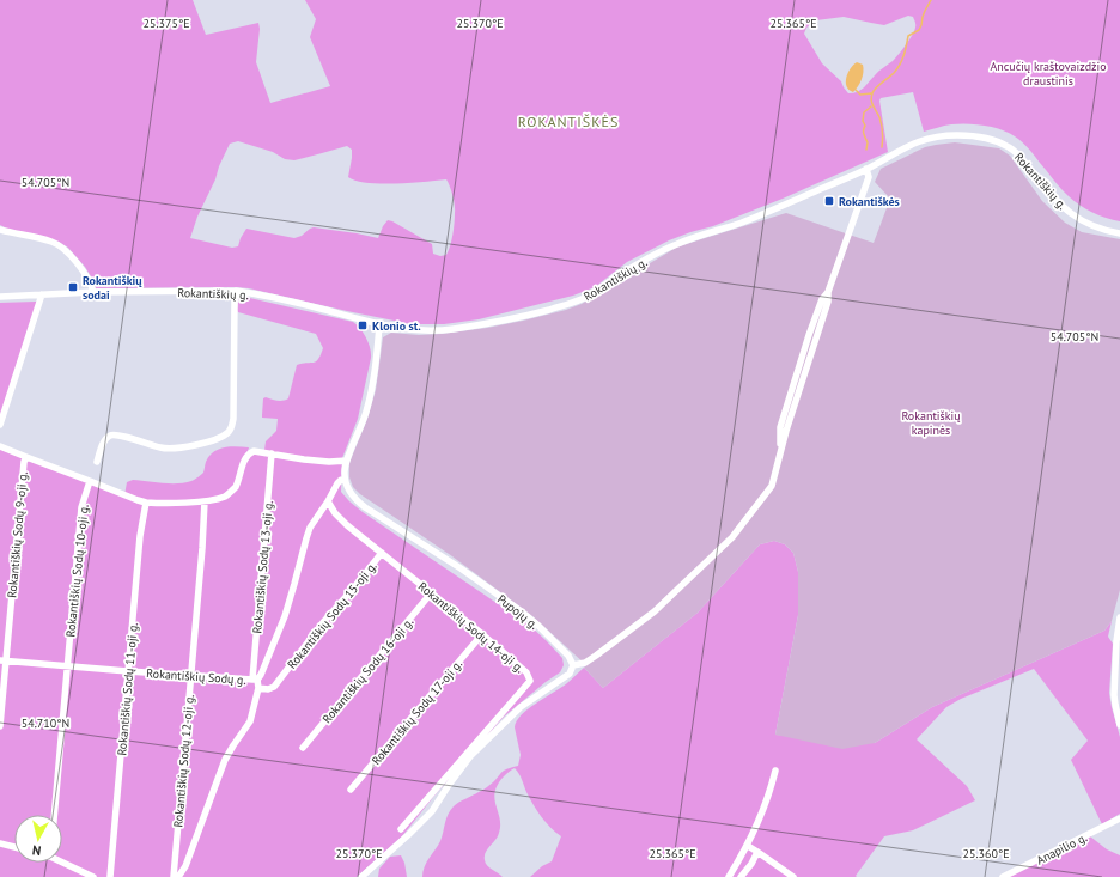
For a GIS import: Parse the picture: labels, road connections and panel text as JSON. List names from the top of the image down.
{
  "streets": {
    "street": [
      "Rokantiškių g.",
      "Rokantiškių Sodų 9-oji g.",
      "Rokantiškių Sodų 13-oji g.",
      "Rokantiškių Sodų 10-oji g.",
      "Pupojų g.",
      "Rokantiškių Sodų 15-oji g.",
      "Rokantiškių Sodų 14-oji g.",
      "Rokantiškių Sodų 16-oji g.",
      "Rokantiškių Sodų g.",
      "Rokantiškių Sodų 11-oji g.",
      "Rokantiškių Sodų 17-oji g.",
      "Rokantiškių Sodų 12-oji g.",
      "Anapilio g."
    ]
  },
  "crossings": [
    ["Rokantiškių Sodų 9-oji g.", "Rokantiškių Sodų g."],
    ["Rokantiškių Sodų 13-oji g.", "Rokantiškių Sodų 15-oji g."],
    ["Rokantiškių Sodų 13-oji g.", "Rokantiškių Sodų g."],
    ["Rokantiškių Sodų 10-oji g.", "Rokantiškių Sodų g."],
    ["Pupojų g.", "Rokantiškių Sodų g."],
    ["Rokantiškių Sodų 15-oji g.", "Rokantiškių Sodų 14-oji g."],
    ["Rokantiškių Sodų 14-oji g.", "Rokantiškių Sodų 16-oji g."],
    ["Rokantiškių Sodų 14-oji g.", "Rokantiškių Sodų g."],
    ["Rokantiškių Sodų 14-oji g.", "Rokantiškių Sodų 17-oji g."],
    ["Rokantiškių Sodų g.", "Rokantiškių Sodų 11-oji g."],
    ["Rokantiškių Sodų g.", "Rokantiškių Sodų 12-oji g."]
  ],
  "districts": ["ROKANTIŠKĖS"],
  "parks": ["Ancučių kraštovaizdžio draustinis", "Rokantiškių kapinės"],
  "places": {
    "transit": ["Rokantiškės", "Rokantiškių sodai", "Klonio st."]
  },
  "north": "bottom",
  "coordinates": [
    "25.375°E",
    "25.370°E",
    "25.365°E",
    "54.705°N",
    "54.710°N",
    "25.360°E"
  ]
}
